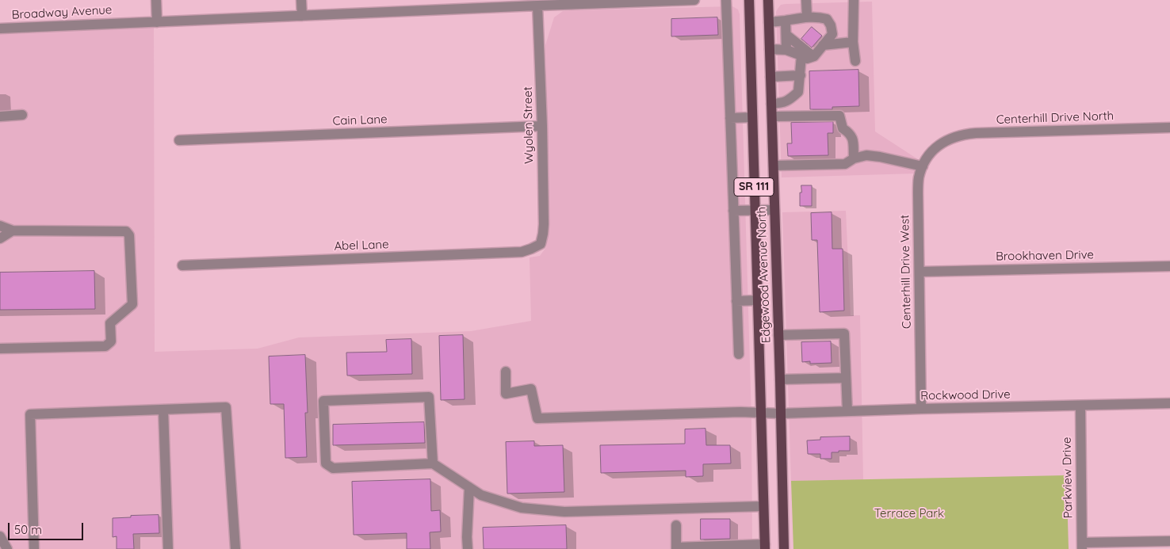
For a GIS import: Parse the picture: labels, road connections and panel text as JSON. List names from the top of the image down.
{
  "streets": {
    "main road": ["SR 111", "Edgewood Avenue North"],
    "street": [
      "Broadway Avenue",
      "Centerhill Drive North",
      "Cain Lane",
      "Wyolen Street",
      "Abel Lane",
      "Brookhaven Drive",
      "Centerhill Drive West",
      "Rockwood Drive",
      "Parkview Drive"
    ]
  },
  "crossings": [
    ["Broadway Avenue", "Wyolen Street"],
    ["Centerhill Drive North", "Centerhill Drive West"],
    ["Cain Lane", "Wyolen Street"],
    ["Wyolen Street", "Abel Lane"],
    ["Brookhaven Drive", "Centerhill Drive West"],
    ["Centerhill Drive West", "Rockwood Drive"],
    ["Edgewood Avenue North", "Rockwood Drive"],
    ["Rockwood Drive", "Parkview Drive"]
  ],
  "parks": ["Terrace Park"],
  "scale_bar": "50 m"
}
